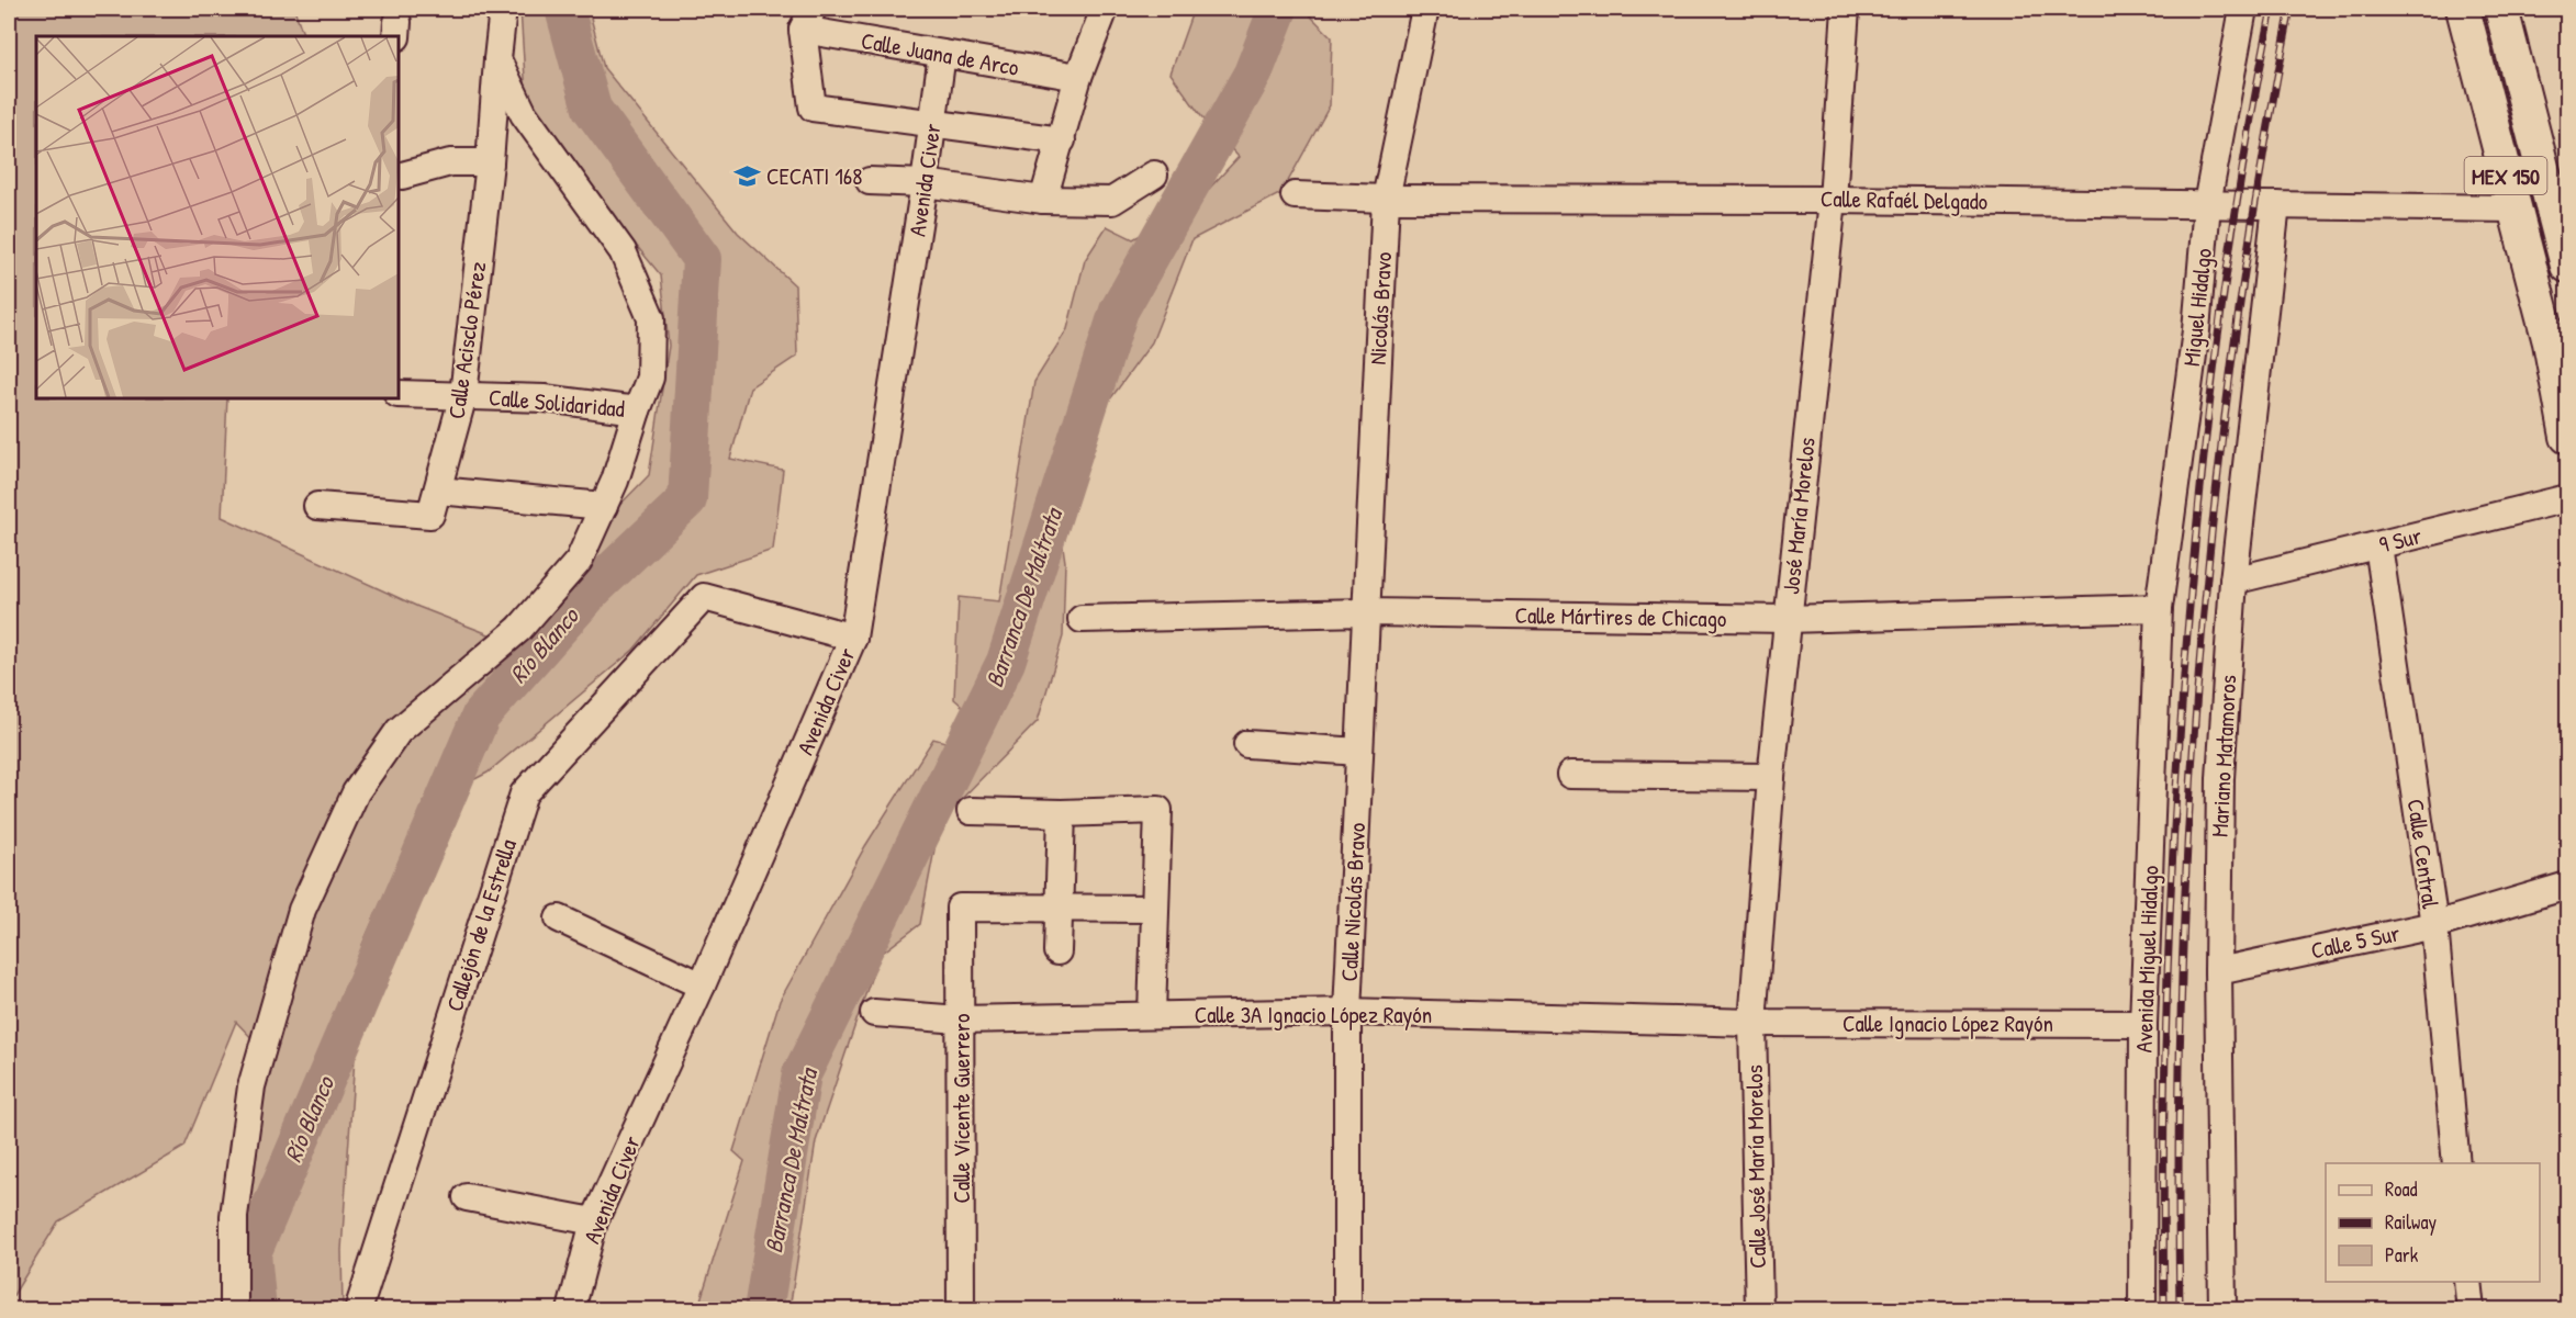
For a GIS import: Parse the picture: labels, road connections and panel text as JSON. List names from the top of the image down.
{
  "streets": {
    "main road": ["MEX 150"],
    "street": [
      "Calle Juana de Arco",
      "Avenida Civer",
      "Calle Rafaél Delgado",
      "Miguel Hidalgo",
      "Nicolás Bravo",
      "Calle Acisclo Pérez",
      "Calle Solidaridad",
      "José María Morelos",
      "9 Sur",
      "Calle Mártires de Chicago",
      "Mariano Matamoros",
      "Calle Central",
      "Calle Nicolás Bravo",
      "Callejón de la Estrella",
      "Calle 5 Sur",
      "Avenida Miguel Hidalgo",
      "Calle 3A Ignacio López Rayón",
      "Calle Ignacio López Rayón",
      "Calle Vicente Guerrero",
      "Calle José María Morelos"
    ]
  },
  "crossings": [
    ["Calle Juana de Arco", "Avenida Civer"],
    ["MEX 150", "Calle Rafaél Delgado"],
    ["Avenida Civer", "Callejón de la Estrella"],
    ["Calle Rafaél Delgado", "Miguel Hidalgo"],
    ["Calle Rafaél Delgado", "Nicolás Bravo"],
    ["Calle Rafaél Delgado", "José María Morelos"],
    ["Calle Rafaél Delgado", "Mariano Matamoros"],
    ["Miguel Hidalgo", "Calle Mártires de Chicago"],
    ["Miguel Hidalgo", "Avenida Miguel Hidalgo"],
    ["Nicolás Bravo", "Calle Mártires de Chicago"],
    ["Nicolás Bravo", "Calle Nicolás Bravo"],
    ["Calle Acisclo Pérez", "Calle Solidaridad"],
    ["José María Morelos", "Calle Mártires de Chicago"],
    ["José María Morelos", "Calle 3A Ignacio López Rayón"],
    ["José María Morelos", "Calle Ignacio López Rayón"],
    ["José María Morelos", "Calle José María Morelos"],
    ["9 Sur", "Mariano Matamoros"],
    ["9 Sur", "Calle Central"],
    ["Calle Mártires de Chicago", "Calle Nicolás Bravo"],
    ["Calle Mártires de Chicago", "Avenida Miguel Hidalgo"],
    ["Mariano Matamoros", "Calle 5 Sur"],
    ["Calle Central", "Calle 5 Sur"],
    ["Calle Nicolás Bravo", "Calle 3A Ignacio López Rayón"],
    ["Avenida Miguel Hidalgo", "Calle Ignacio López Rayón"],
    ["Calle 3A Ignacio López Rayón", "Calle Ignacio López Rayón"],
    ["Calle 3A Ignacio López Rayón", "Calle Vicente Guerrero"],
    ["Calle 3A Ignacio López Rayón", "Calle José María Morelos"],
    ["Calle Ignacio López Rayón", "Calle José María Morelos"]
  ],
  "water": ["Barranca De Maltrata", "Río Blanco"],
  "places": {
    "school or university": ["CECATI 168"]
  },
  "legend": ["Road", "Railway", "Park"]
}
